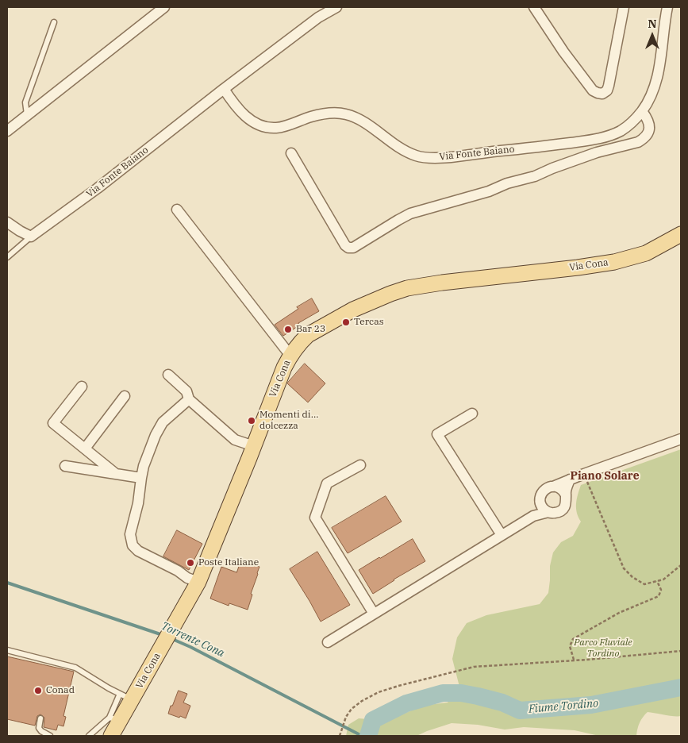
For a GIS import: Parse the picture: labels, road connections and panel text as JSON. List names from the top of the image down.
{
  "streets": {
    "main road": ["Via Cona"],
    "street": ["Via Fonte Baiano"]
  },
  "districts": ["Piano Solare"],
  "water": ["Torrente Cona", "Fiume Tordino"],
  "parks": ["Parco Fluviale Tordino"],
  "places": [
    "Tercas",
    "Bar 23",
    "Momenti di... dolcezza",
    "Poste Italiane",
    "Conad"
  ],
  "north": "top"
}
